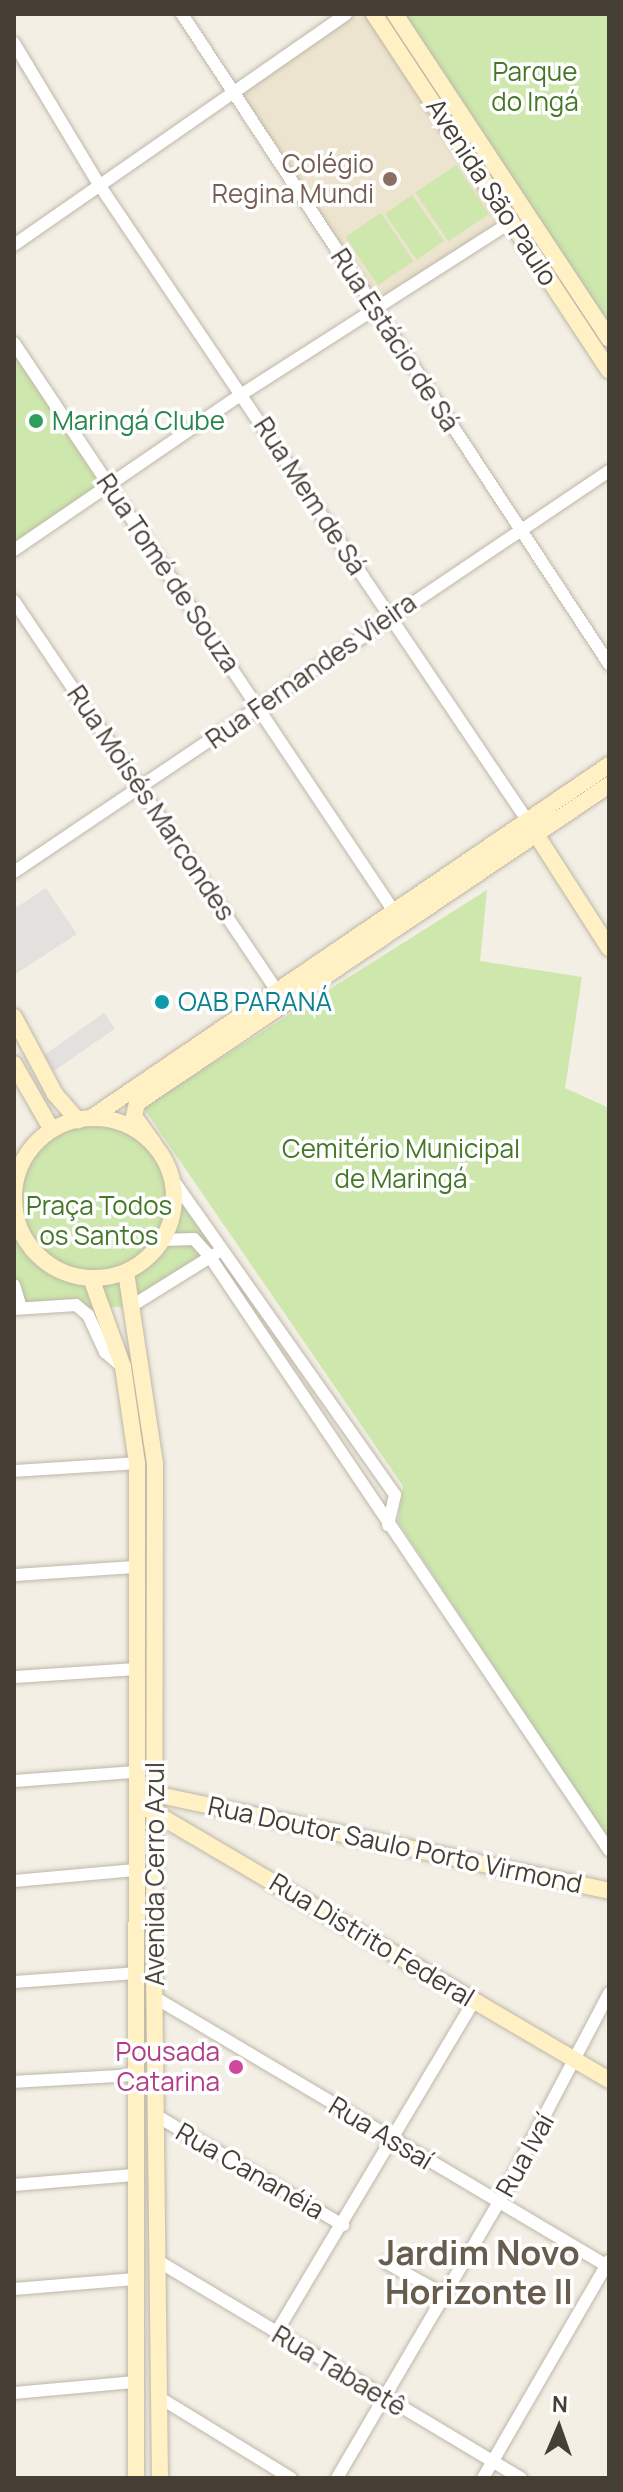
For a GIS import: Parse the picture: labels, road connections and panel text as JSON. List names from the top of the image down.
{
  "streets": {
    "main road": [
      "Avenida São Paulo",
      "Rua Mem de Sá",
      "Rua Doutor Saulo Porto Virmond",
      "Avenida Cerro Azul",
      "Rua Distrito Federal"
    ],
    "street": [
      "Rua Estácio de Sá",
      "Rua Tomé de Souza",
      "Rua Fernandes Vieira",
      "Rua Moisés Marcondes",
      "Rua Assaí",
      "Rua Ivaí",
      "Rua Cananéia",
      "Rua Tabaetê"
    ]
  },
  "crossings": [
    ["Rua Estácio de Sá", "Rua Fernandes Vieira"],
    ["Rua Mem de Sá", "Rua Fernandes Vieira"],
    ["Rua Tomé de Souza", "Rua Fernandes Vieira"],
    ["Rua Fernandes Vieira", "Rua Moisés Marcondes"],
    ["Rua Doutor Saulo Porto Virmond", "Avenida Cerro Azul"],
    ["Avenida Cerro Azul", "Rua Distrito Federal"],
    ["Avenida Cerro Azul", "Rua Assaí"],
    ["Avenida Cerro Azul", "Rua Cananéia"],
    ["Avenida Cerro Azul", "Rua Tabaetê"],
    ["Rua Distrito Federal", "Rua Ivaí"],
    ["Rua Assaí", "Rua Ivaí"],
    ["Rua Ivaí", "Rua Tabaetê"]
  ],
  "districts": ["Jardim Novo Horizonte II"],
  "parks": ["Parque do Ingá", "Cemitério Municipal de Maringá", "Praça Todos os Santos"],
  "places": [
    "Colégio Regina Mundi",
    "Maringá Clube",
    "OAB PARANÁ",
    "Pousada Catarina"
  ],
  "north": "top"
}
